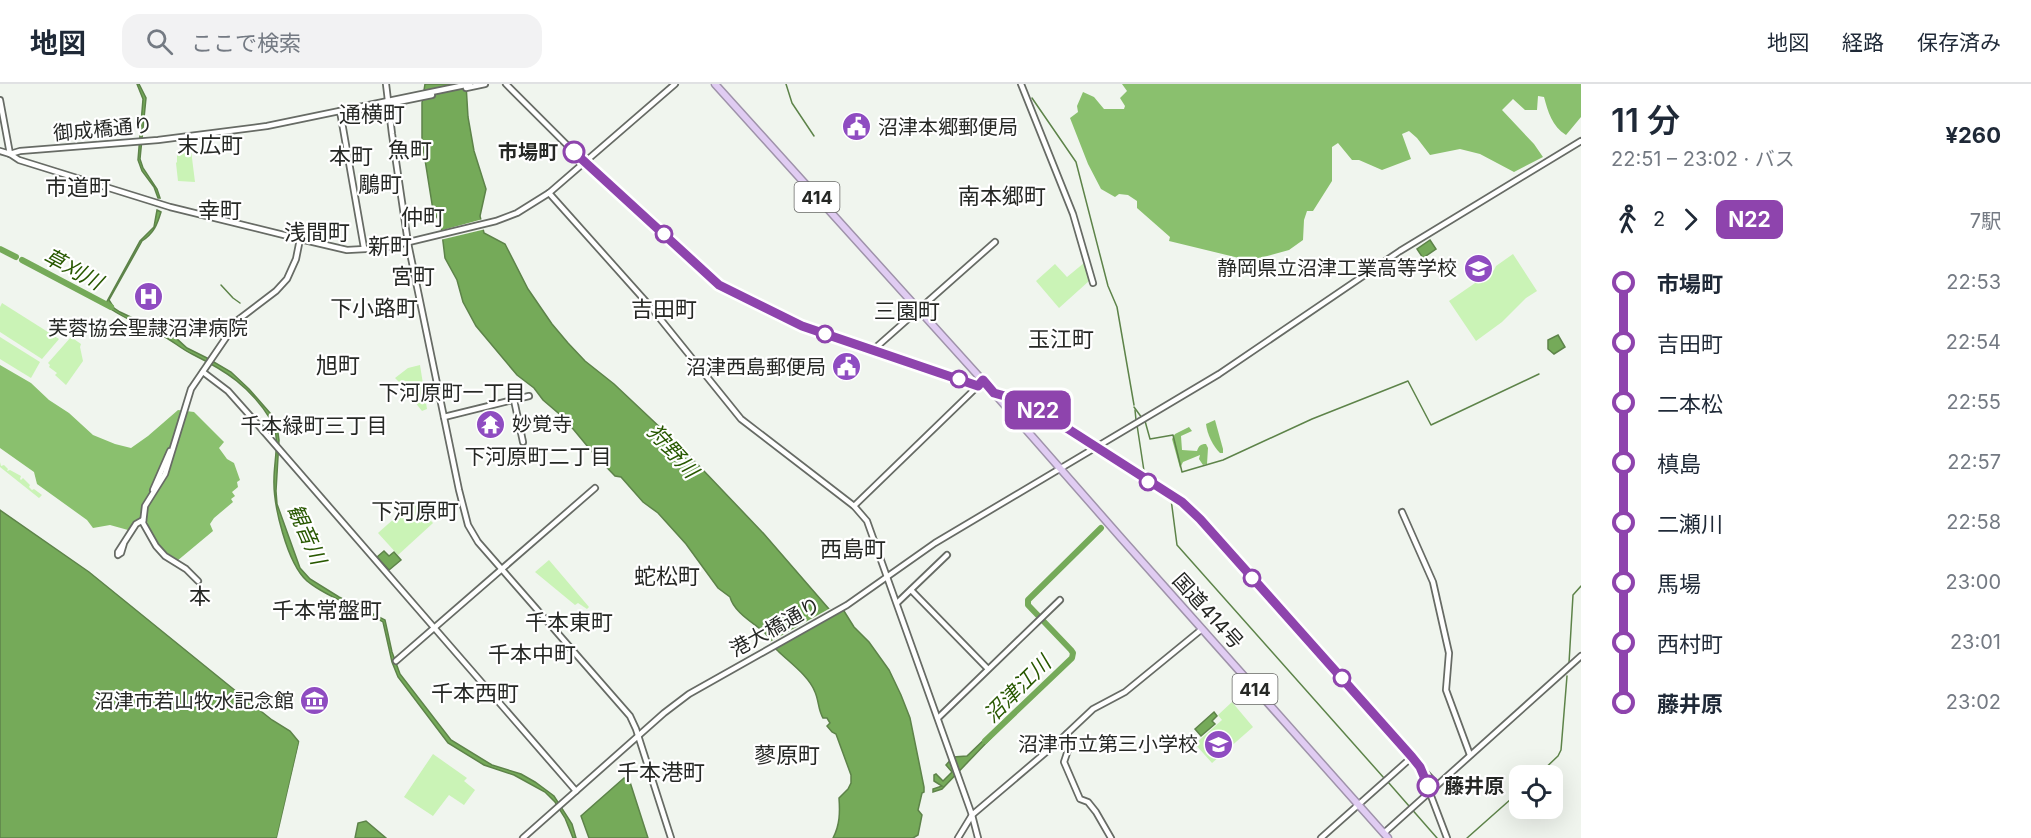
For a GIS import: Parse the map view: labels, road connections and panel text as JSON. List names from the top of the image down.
{
  "streets": {
    "highway": ["414", "国道414号"],
    "street": ["御成橋通り", "港大橋通り"]
  },
  "crossings": [
    ["国道414号", "港大橋通り"]
  ],
  "districts": [
    "通横町",
    "末広町",
    "魚町",
    "本町",
    "鵰町",
    "市道町",
    "南本郷町",
    "幸町",
    "仲町",
    "浅間町",
    "新町",
    "宮町",
    "下小路町",
    "吉田町",
    "三園町",
    "玉江町",
    "旭町",
    "下河原町一丁目",
    "千本緑町三丁目",
    "下河原町二丁目",
    "下河原町",
    "西島町",
    "蛇松町",
    "本",
    "千本常盤町",
    "千本東町",
    "千本中町",
    "千本西町",
    "蓼原町",
    "千本港町"
  ],
  "water": [
    "草刈川",
    "狩野川",
    "観音川",
    "沼津江川"
  ],
  "places": {
    "public building": ["沼津本郷郵便局", "沼津西島郵便局"],
    "other": ["市場町", "藤井原"],
    "school or university": ["静岡県立沼津工業高等学校", "沼津市立第三小学校"],
    "hospital": ["芙蓉協会聖隷沼津病院"],
    "temple": ["妙覚寺"],
    "museum": ["沼津市若山牧水記念館"]
  },
  "lines": ["bus line N22"],
  "page": {
    "header": "地図",
    "search": "ここで検索",
    "nav": ["地図", "経路", "保存済み"],
    "on_map": "N22",
    "heading": ["11 分", "22:51 – 23:02 · バス", "¥260"],
    "legs": ["2", "N22", "7駅"],
    "list": [
      {
        "name": "市場町",
        "value": "22:53"
      },
      {
        "name": "吉田町",
        "value": "22:54"
      },
      {
        "name": "二本松",
        "value": "22:55"
      },
      {
        "name": "槙島",
        "value": "22:57"
      },
      {
        "name": "二瀬川",
        "value": "22:58"
      },
      {
        "name": "馬場",
        "value": "23:00"
      },
      {
        "name": "西村町",
        "value": "23:01"
      },
      {
        "name": "藤井原",
        "value": "23:02"
      }
    ]
  }
}
